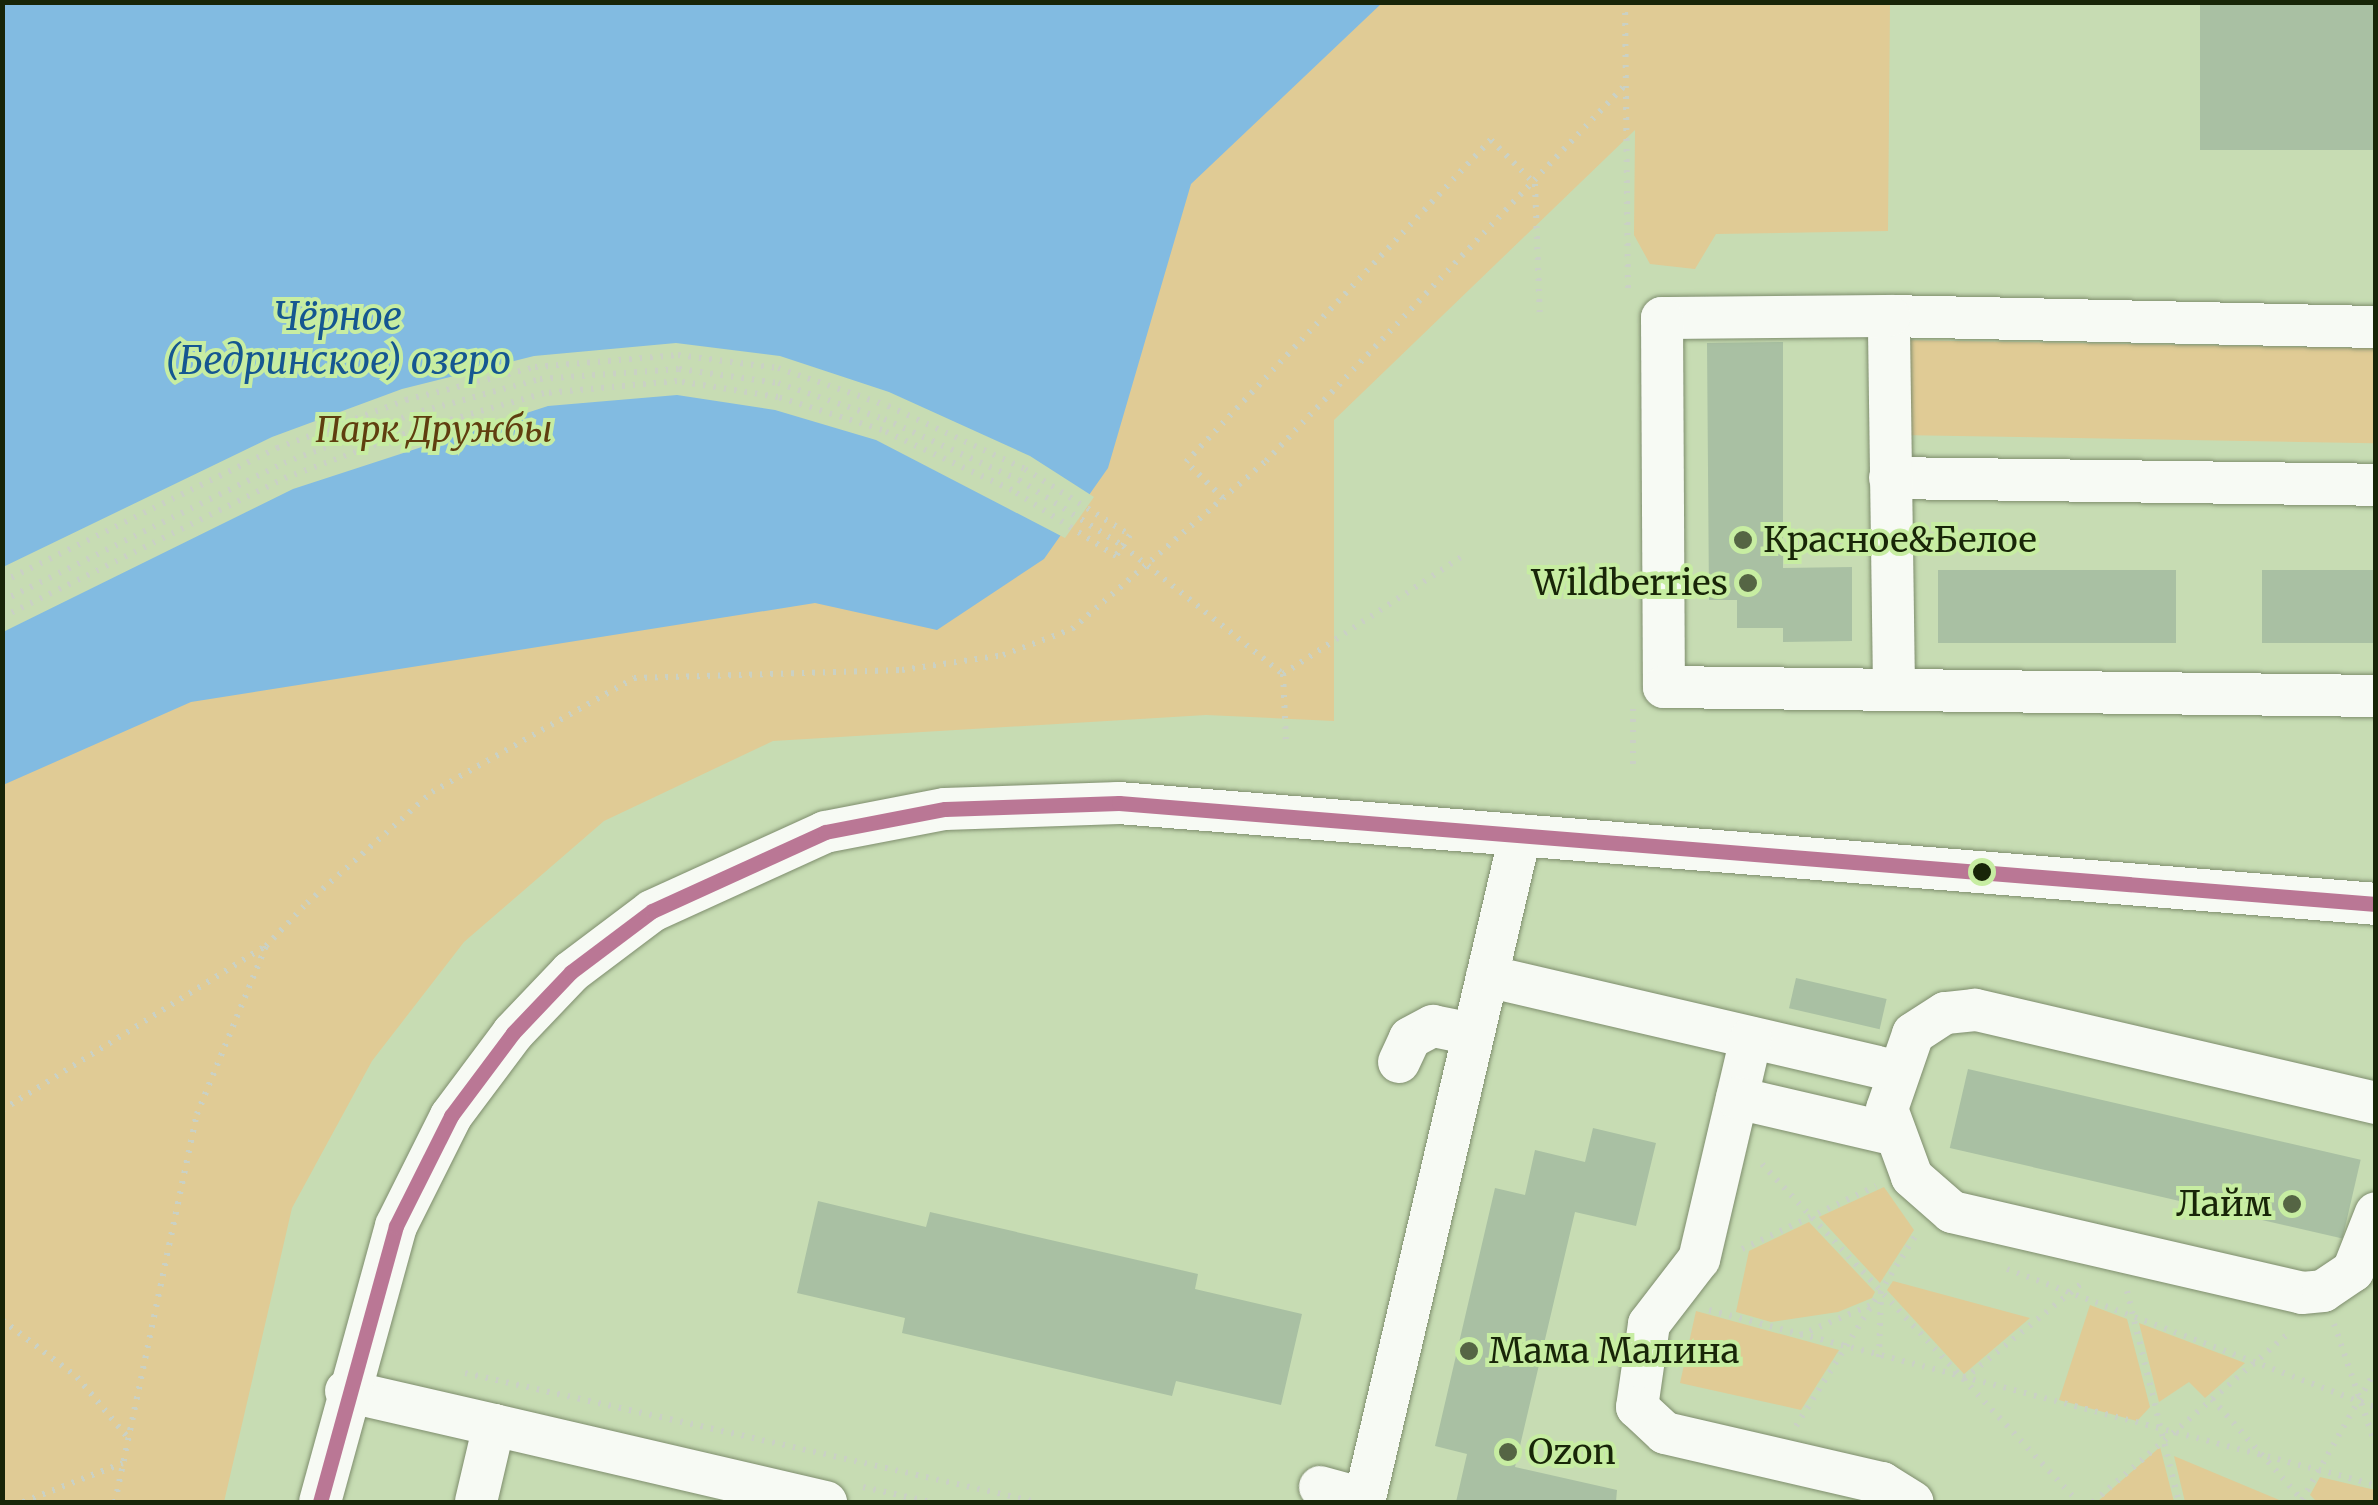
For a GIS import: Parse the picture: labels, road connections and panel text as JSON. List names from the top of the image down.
{
  "water": ["Чёрное (Бедринское) озеро"],
  "parks": ["Парк Дружбы"],
  "places": [
    "Красное&Белое",
    "Wildberries",
    "Лайм",
    "Мама Малина",
    "Ozon"
  ]
}
